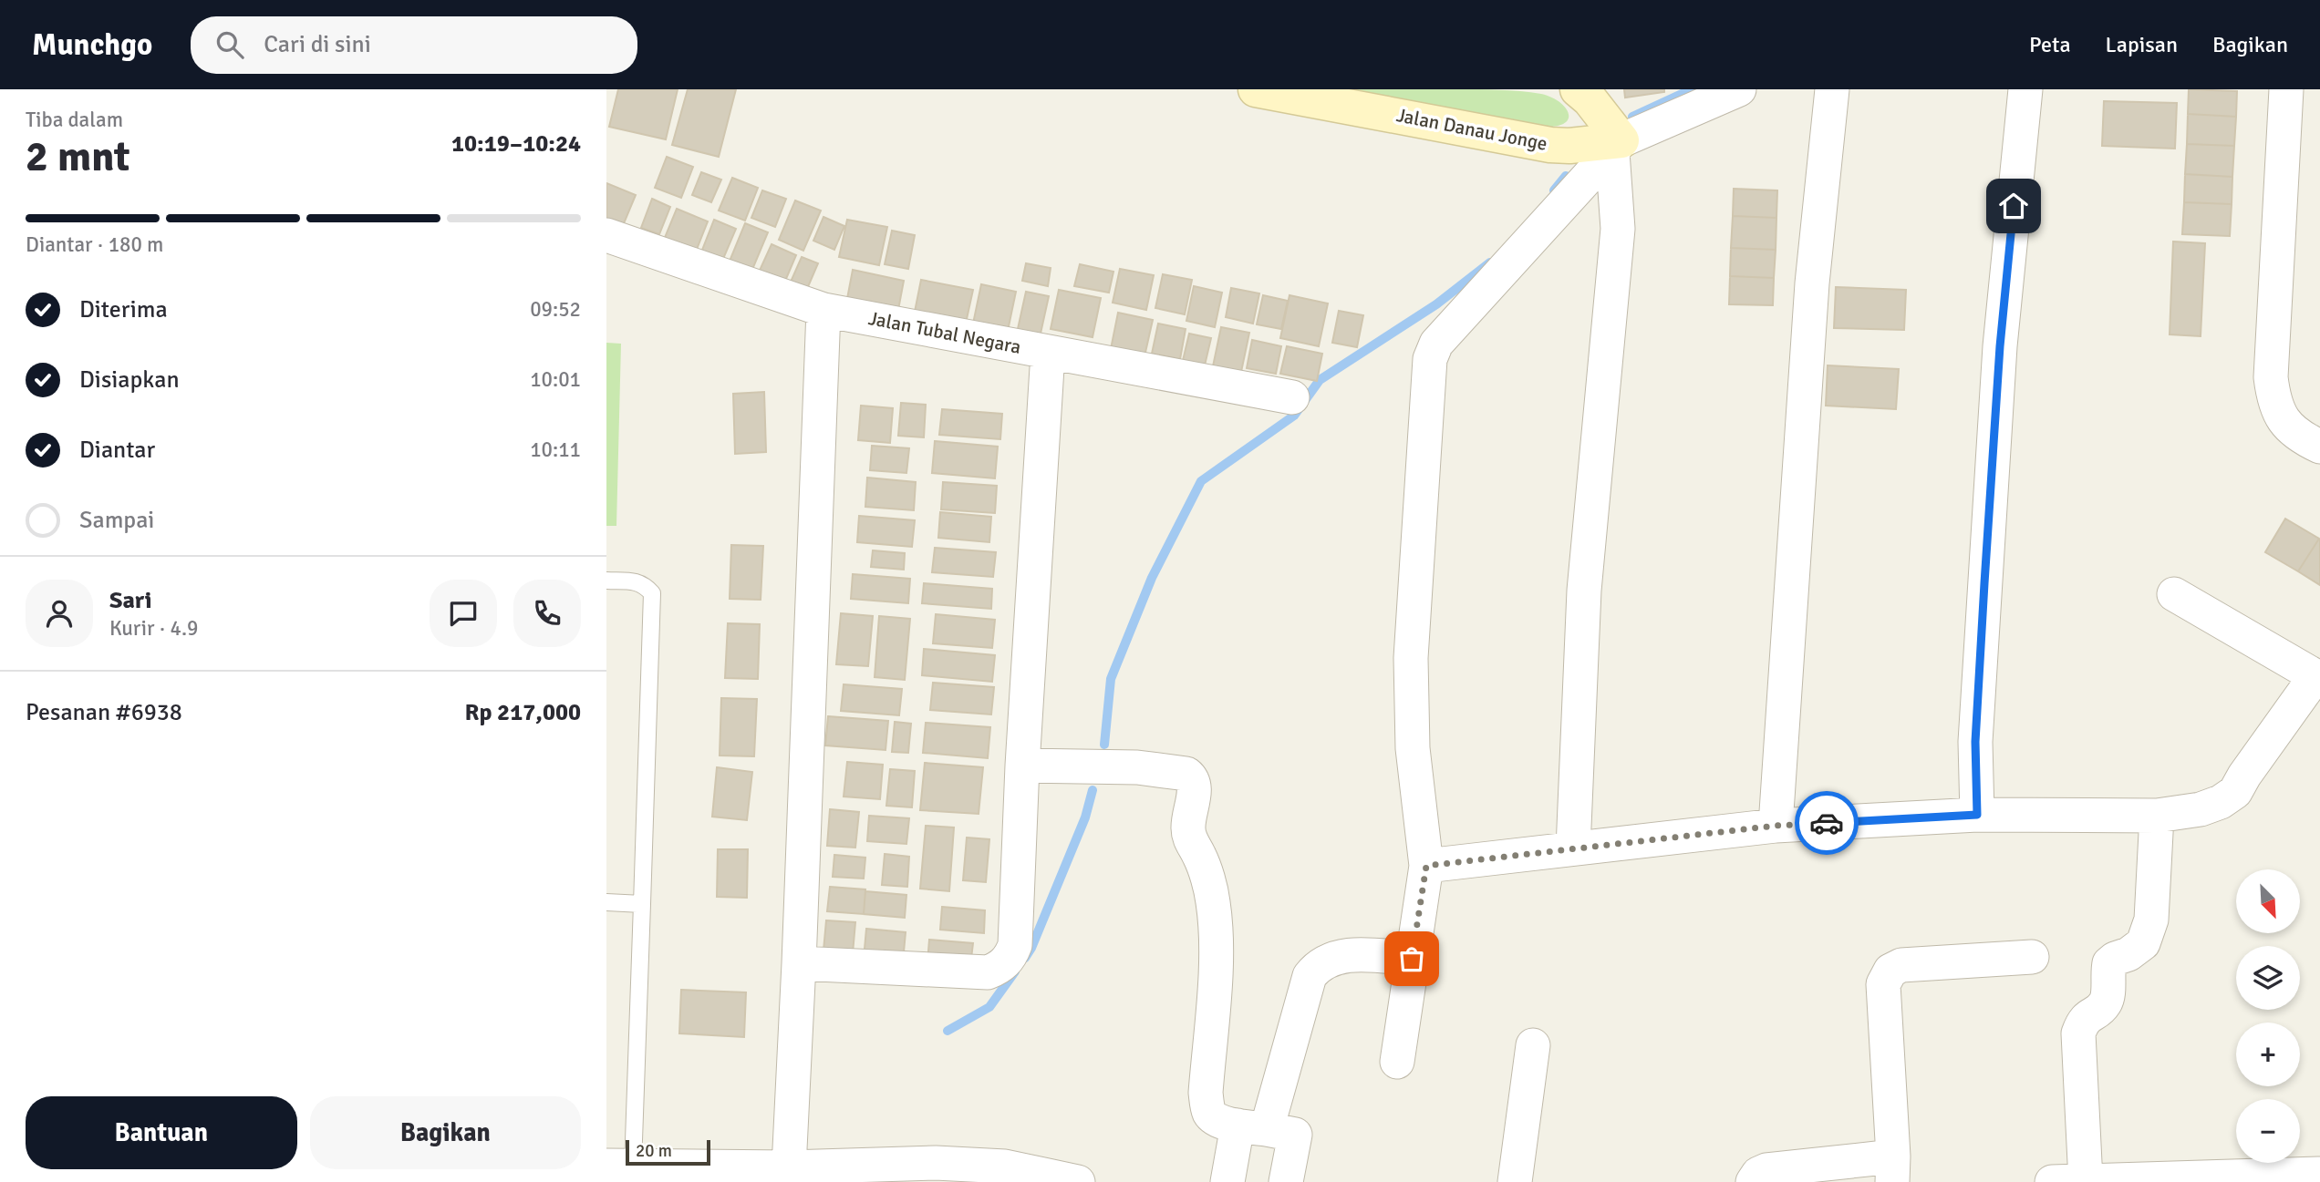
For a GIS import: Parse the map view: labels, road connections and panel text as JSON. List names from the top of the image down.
{
  "streets": {
    "main road": ["Jalan Danau Jonge"],
    "street": ["Jalan Tubal Negara"]
  },
  "scale_bar": "20 m",
  "north": "bottom right",
  "page": {
    "header": "Munchgo",
    "search": "Cari di sini",
    "nav": ["Peta", "Lapisan", "Bagikan"],
    "heading": ["2 mnt", "Tiba dalam", "10:19–10:24"],
    "panel": [
      "Sari",
      "Kurir · 4.9",
      "Pesanan #6938",
      "Rp 217,000"
    ],
    "bar": "Diantar · 180 m",
    "list": [
      ["Diterima", "09:52"],
      ["Disiapkan", "10:01"],
      ["Diantar", "10:11"],
      "Sampai"
    ],
    "map_buttons": ["+", "−"],
    "buttons": ["Bantuan", "Bagikan"],
    "scale": "20 m"
  }
}
